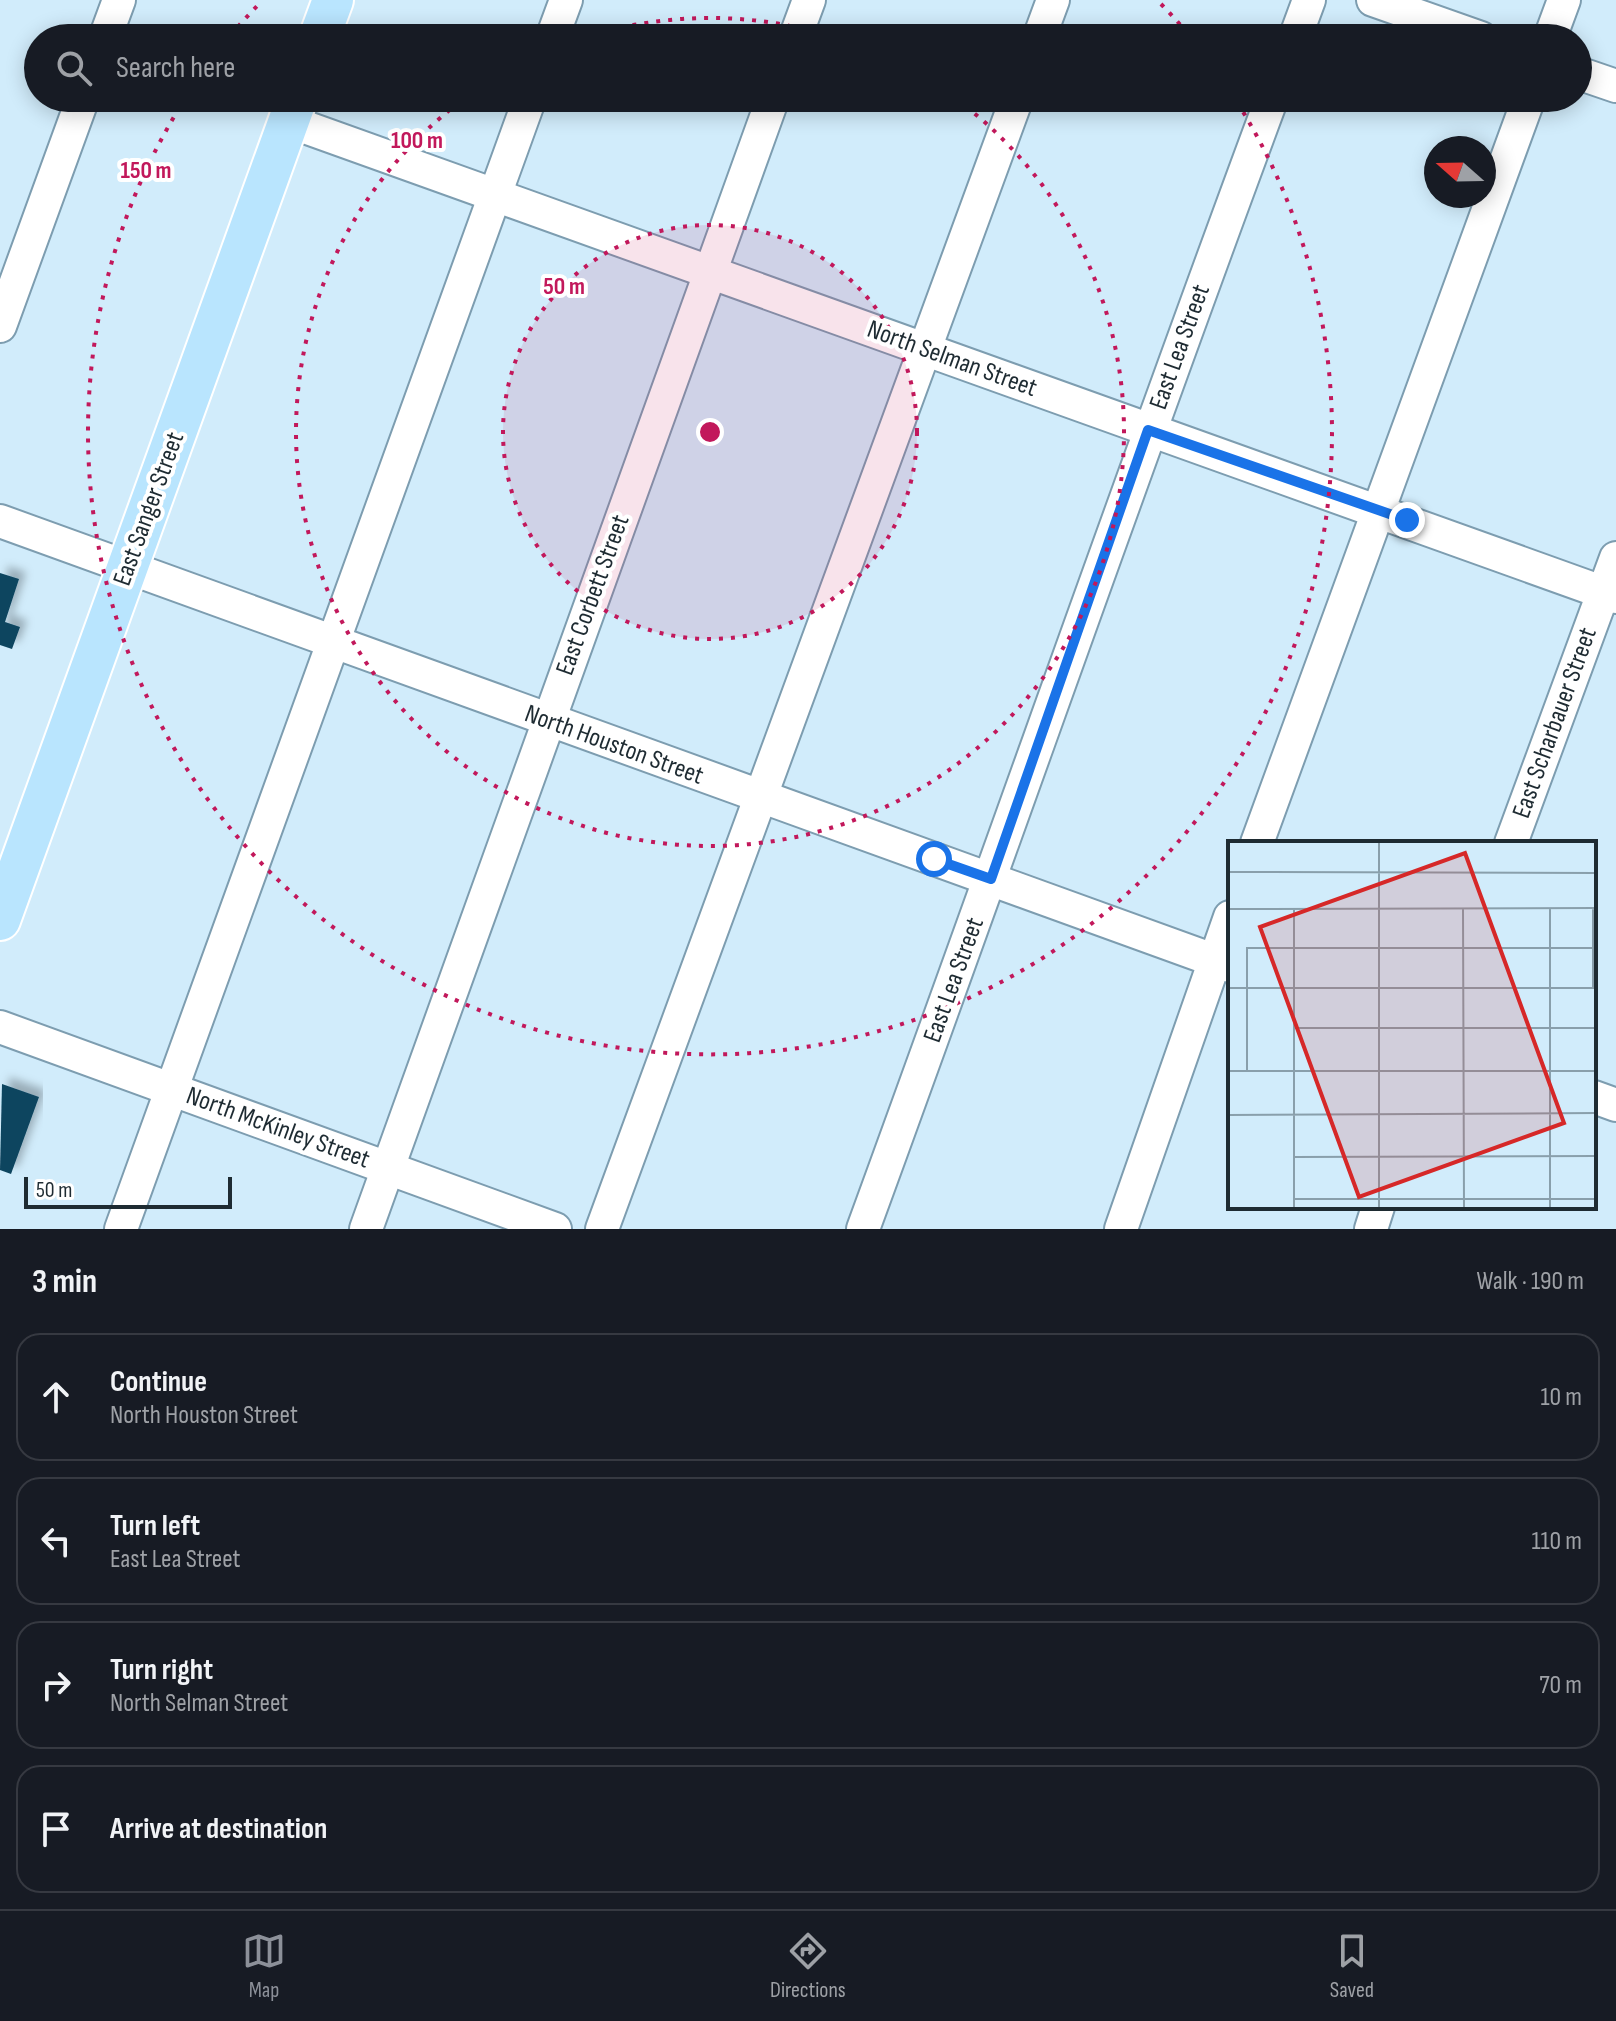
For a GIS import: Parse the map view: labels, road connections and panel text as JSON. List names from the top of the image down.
{
  "streets": {
    "main road": ["East Sanger Street"],
    "street": [
      "East Lea Street",
      "North Selman Street",
      "East Corbett Street",
      "East Scharbauer Street",
      "North Houston Street",
      "North McKinley Street"
    ]
  },
  "crossings": [
    ["East Lea Street", "North Selman Street"],
    ["East Lea Street", "North Houston Street"],
    ["North Selman Street", "East Corbett Street"],
    ["North Selman Street", "East Scharbauer Street"],
    ["East Sanger Street", "North Houston Street"],
    ["East Corbett Street", "North Houston Street"],
    ["East Corbett Street", "North McKinley Street"]
  ],
  "scale_bar": "50 m",
  "north": "left",
  "page": {
    "search": "Search here",
    "scale": "50 m",
    "heading": ["3 min", "Walk · 190 m"],
    "list": [
      ["Continue", "North Houston Street", "10 m"],
      ["Turn left", "East Lea Street", "110 m"],
      ["Turn right", "North Selman Street", "70 m"],
      "Arrive at destination"
    ],
    "nav": ["Map", "Directions", "Saved"]
  },
  "rings": ["100 m", "150 m", "50 m"]
}
